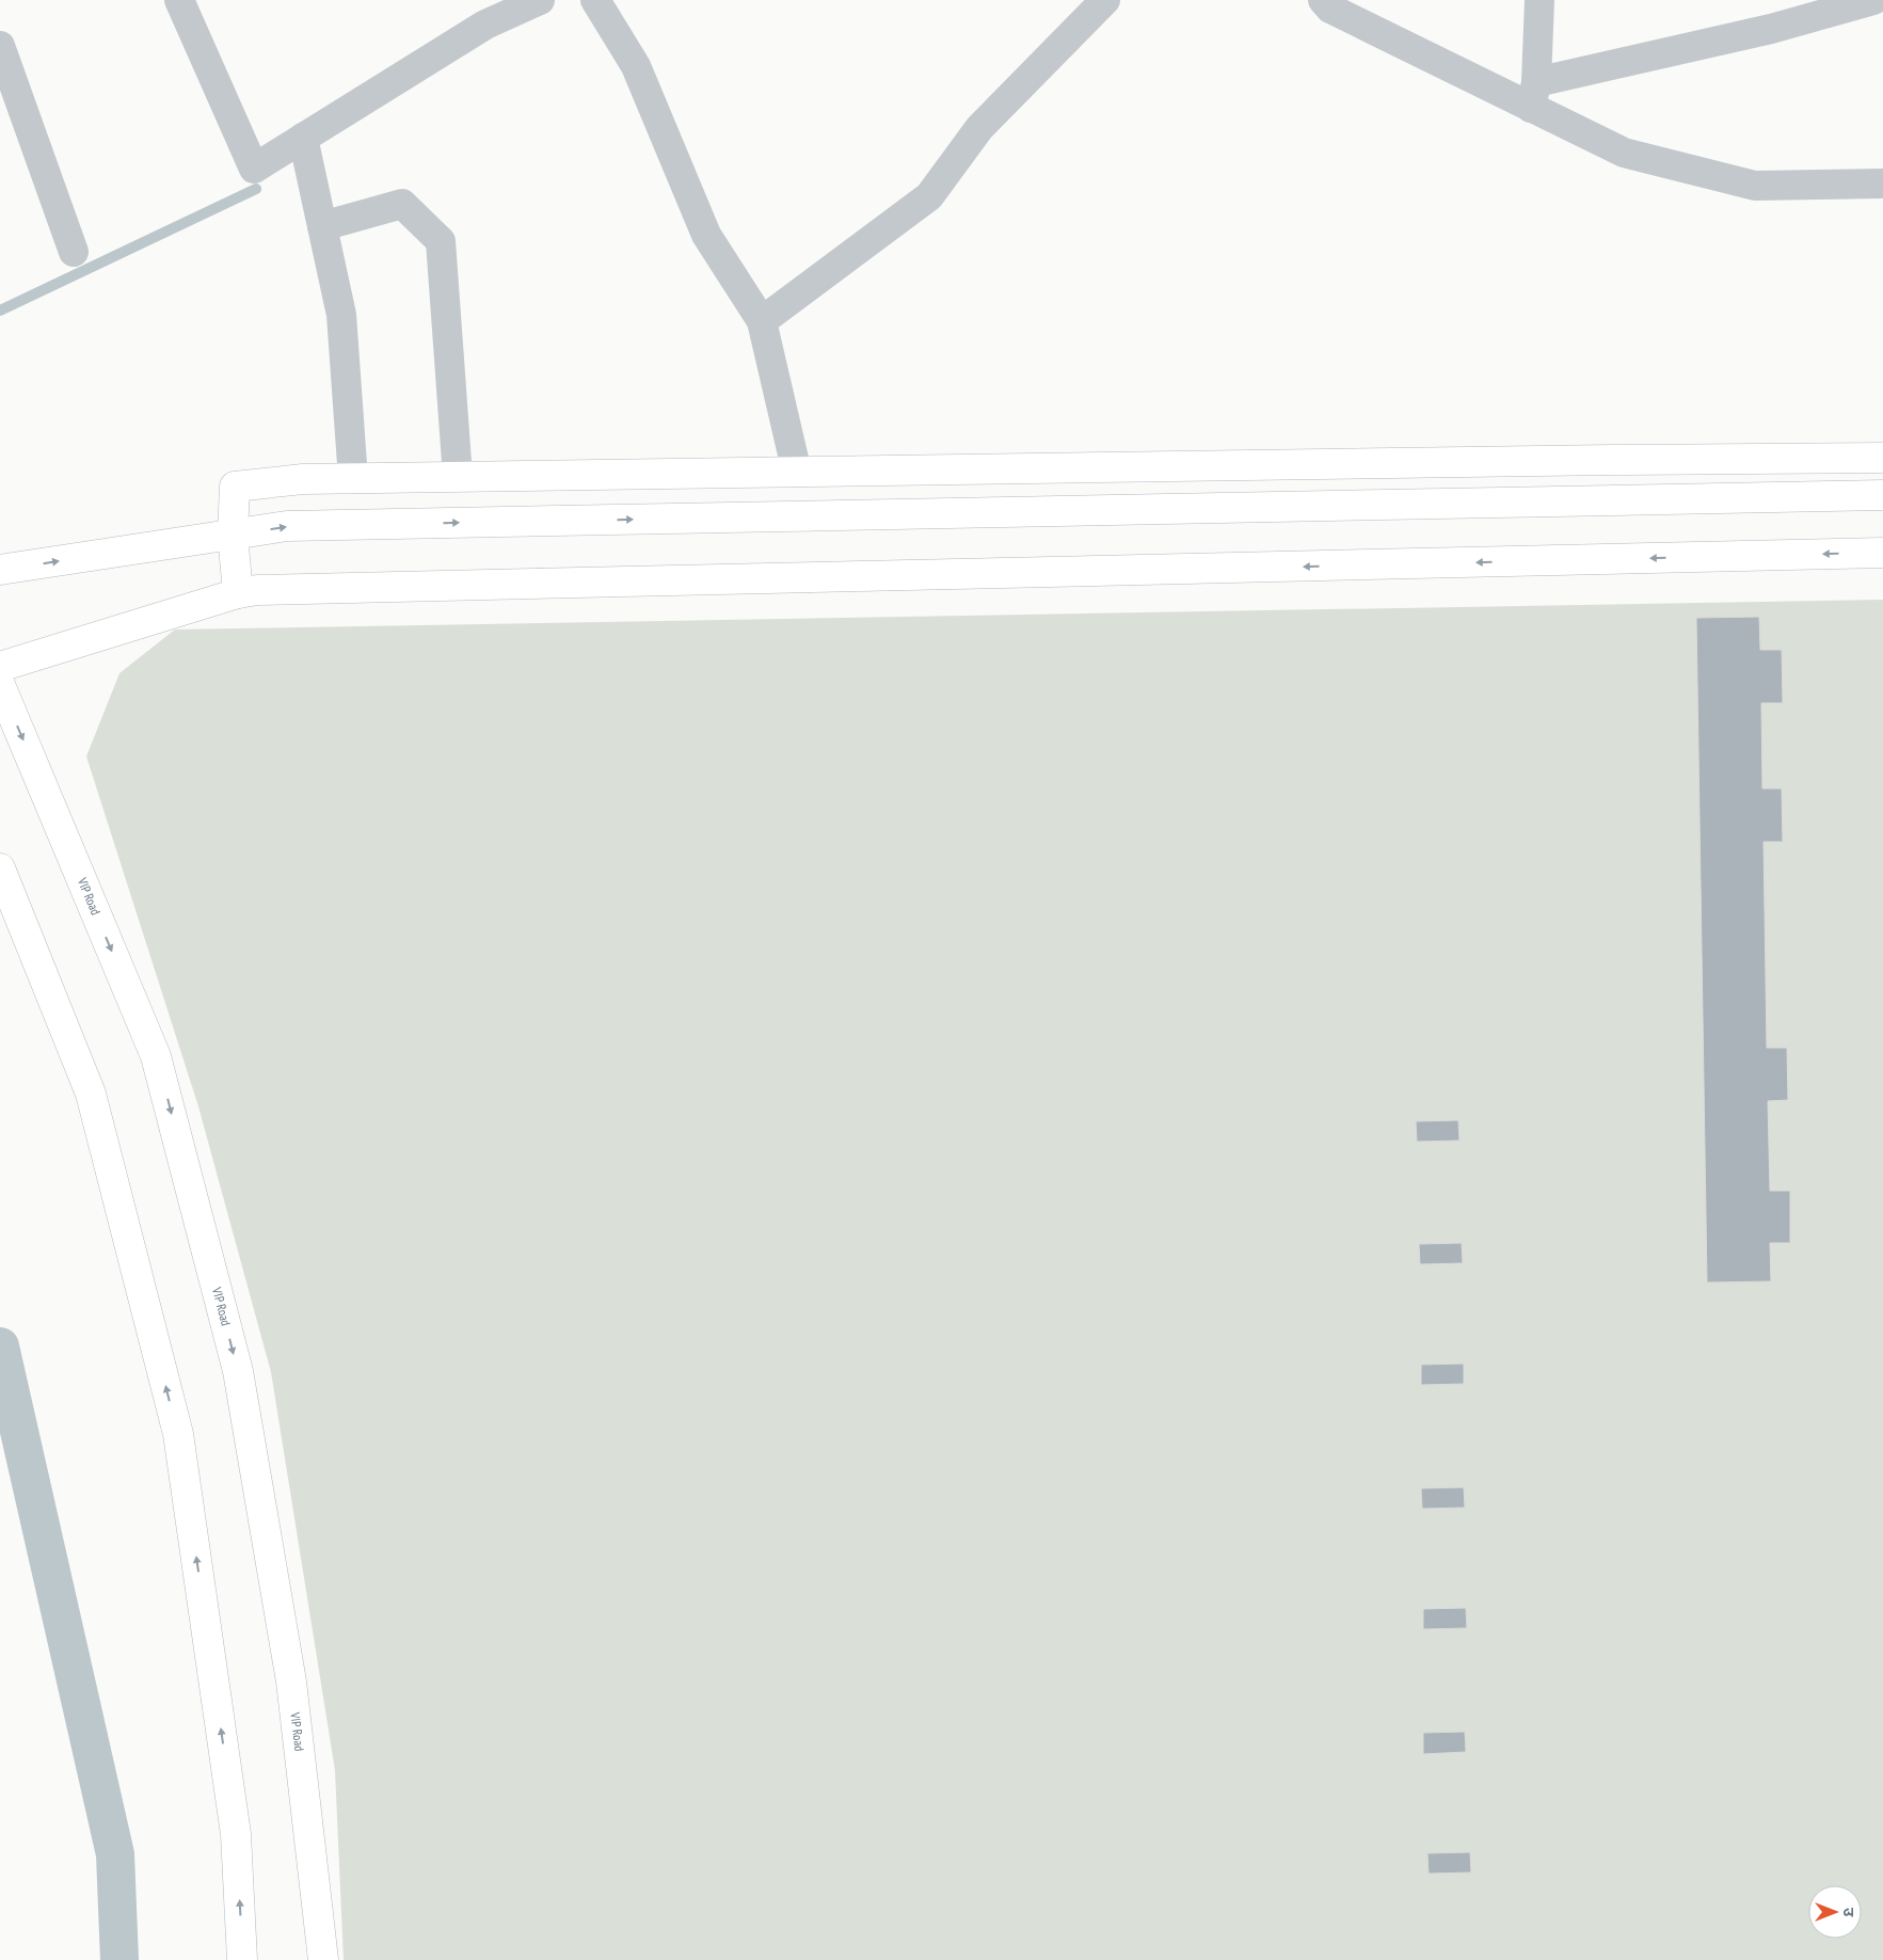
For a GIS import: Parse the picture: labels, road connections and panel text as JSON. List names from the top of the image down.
{
  "streets": {
    "street": ["VIP Road"]
  },
  "north": "right"
}
